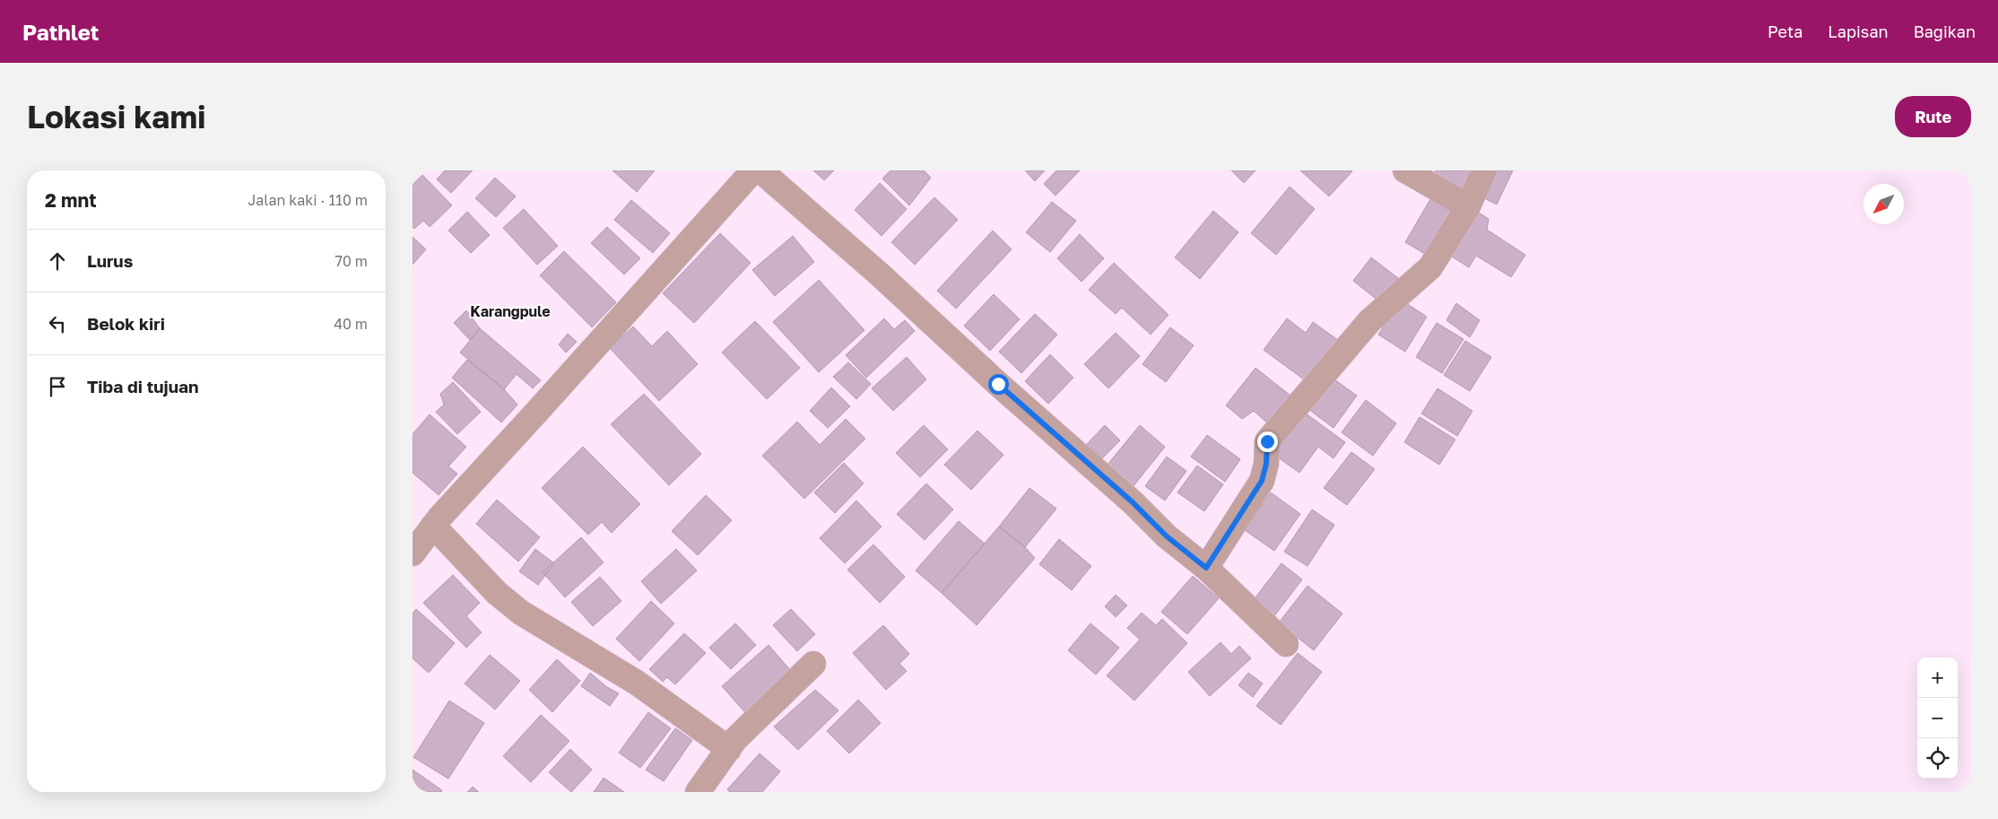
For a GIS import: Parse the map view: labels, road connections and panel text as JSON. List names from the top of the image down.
{
  "districts": ["Karangpule"],
  "north": "bottom left",
  "page": {
    "header": "Pathlet",
    "nav": ["Peta", "Lapisan", "Bagikan"],
    "buttons": "Rute",
    "title": "Lokasi kami",
    "heading": ["2 mnt", "Jalan kaki · 110 m"],
    "list": [
      ["Lurus", "70 m"],
      ["Belok kiri", "40 m"],
      "Tiba di tujuan"
    ],
    "map_buttons": ["+", "−"]
  }
}
